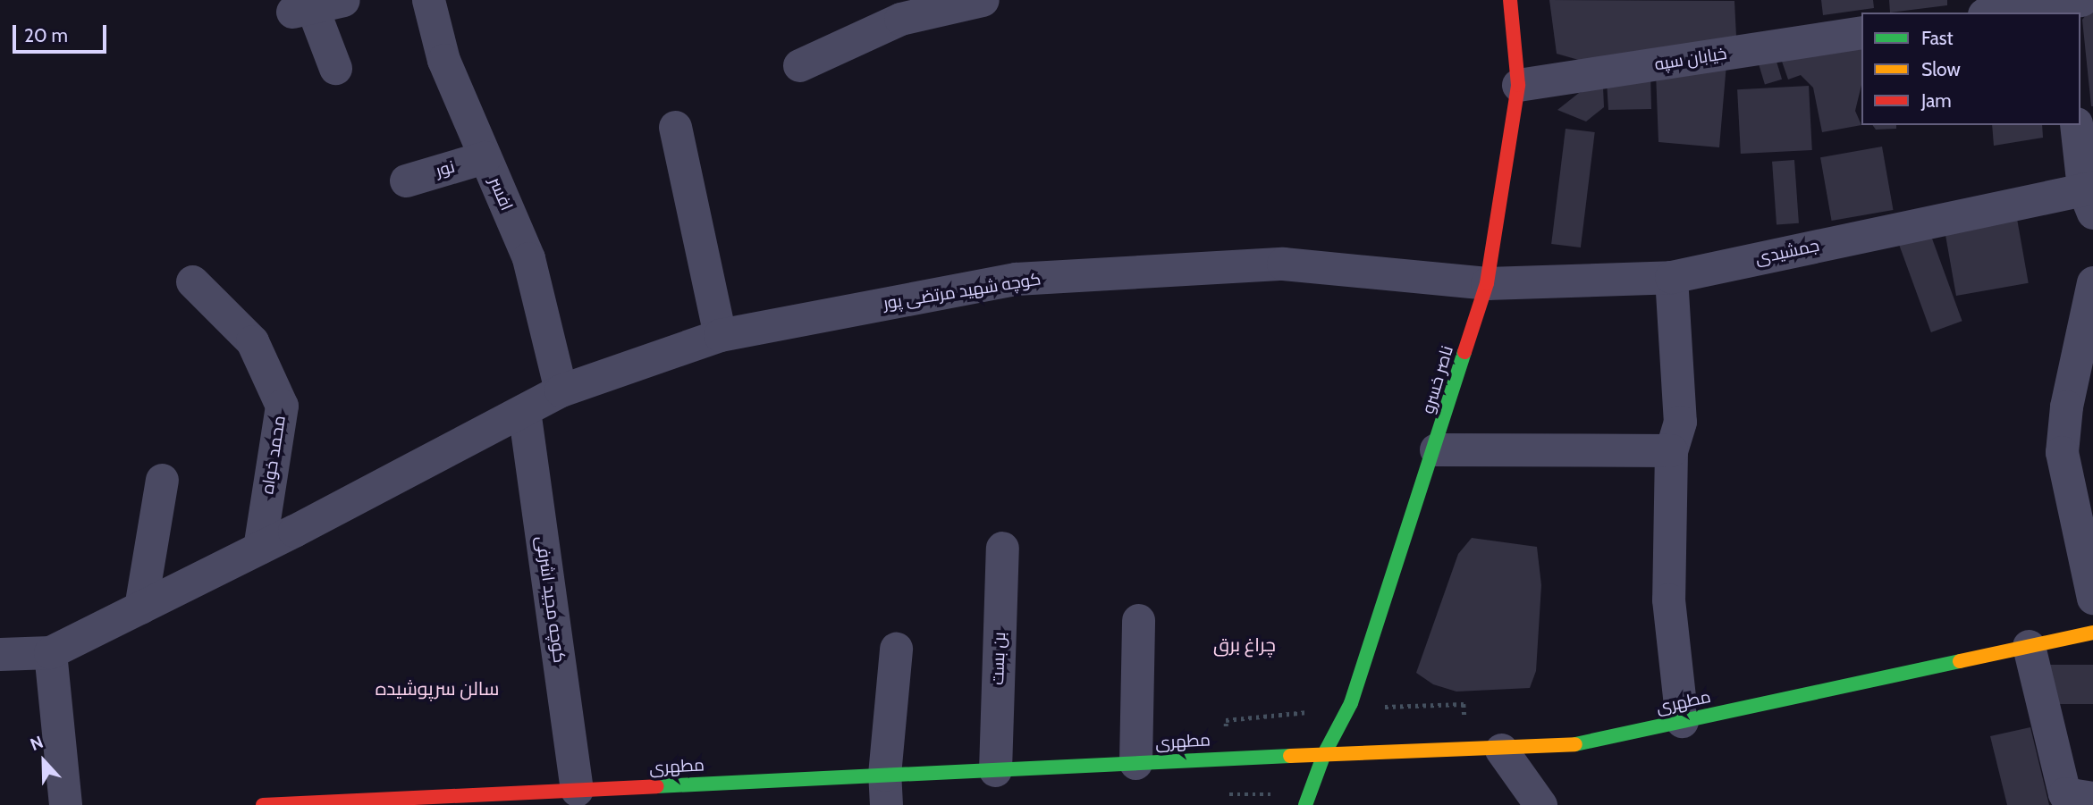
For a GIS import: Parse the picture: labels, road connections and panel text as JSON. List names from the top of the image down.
{
  "streets": {
    "main road": ["ناصر خسرو", "مطهری"],
    "street": [
      "خیابان سپه",
      "نور",
      "افسر",
      "جمشیدی",
      "کوچه شهید مرتضی پور",
      "محمد خواه",
      "کوچه مجید اشرفی",
      "بن بست"
    ]
  },
  "crossings": [
    ["خیابان سپه", "ناصر خسرو"],
    ["نور", "افسر"],
    ["افسر", "کوچه شهید مرتضی پور"],
    ["جمشیدی", "کوچه شهید مرتضی پور"],
    ["جمشیدی", "ناصر خسرو"],
    ["کوچه شهید مرتضی پور", "ناصر خسرو"],
    ["کوچه شهید مرتضی پور", "محمد خواه"],
    ["کوچه شهید مرتضی پور", "کوچه مجید اشرفی"],
    ["ناصر خسرو", "مطهری"],
    ["کوچه مجید اشرفی", "مطهری"],
    ["بن بست", "مطهری"]
  ],
  "districts": ["چراغ برق", "سالن سرپوشیده"],
  "legend": ["Fast", "Slow", "Jam"],
  "scale_bar": "20 m",
  "north": "top"
}
